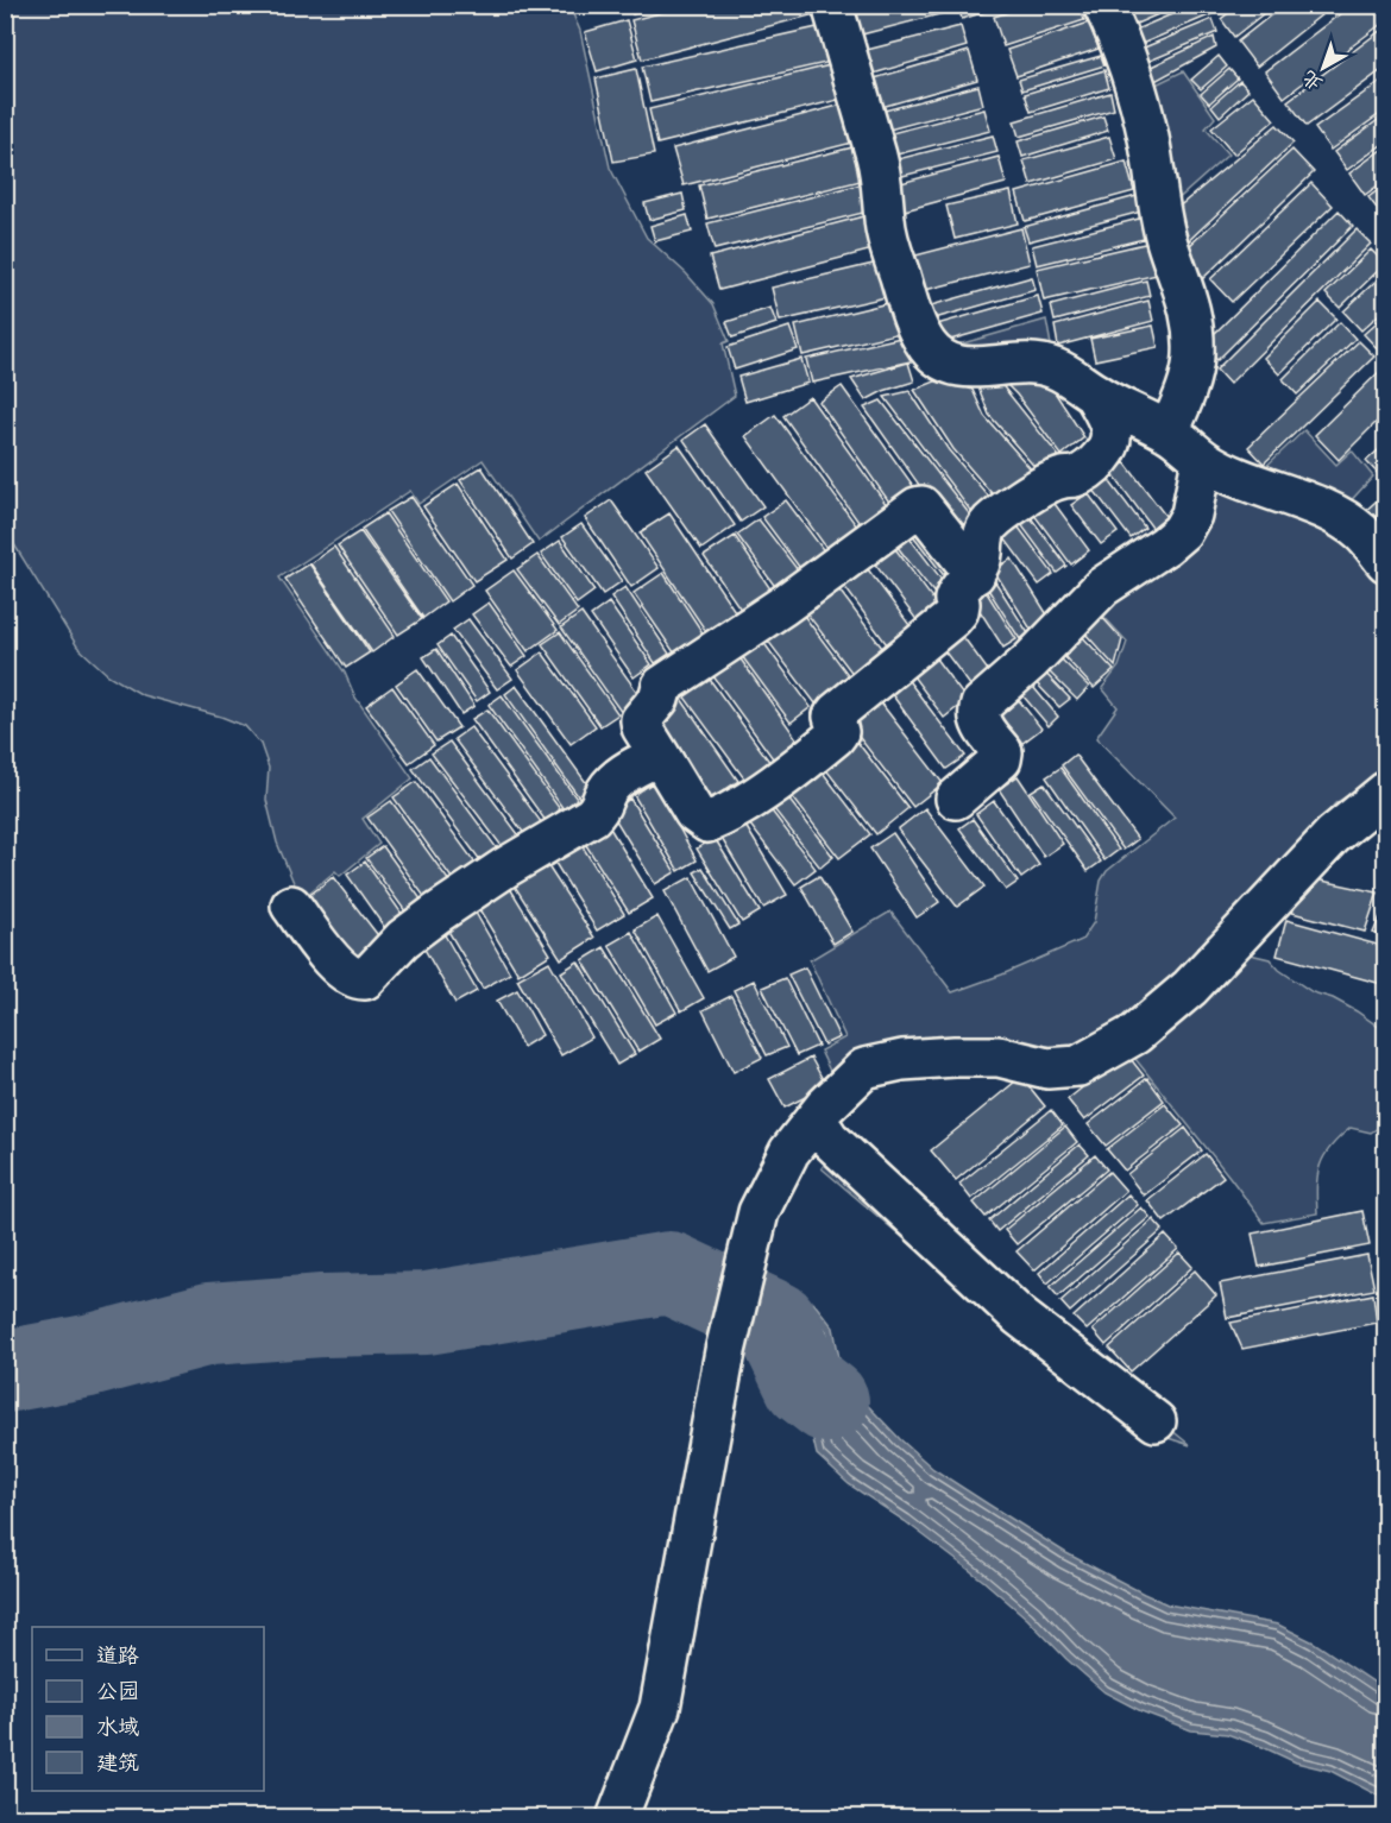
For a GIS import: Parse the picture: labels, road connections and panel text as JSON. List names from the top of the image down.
{
  "legend": [
    "道路",
    "公园",
    "水域",
    "建筑"
  ],
  "north": "bottom left"
}
